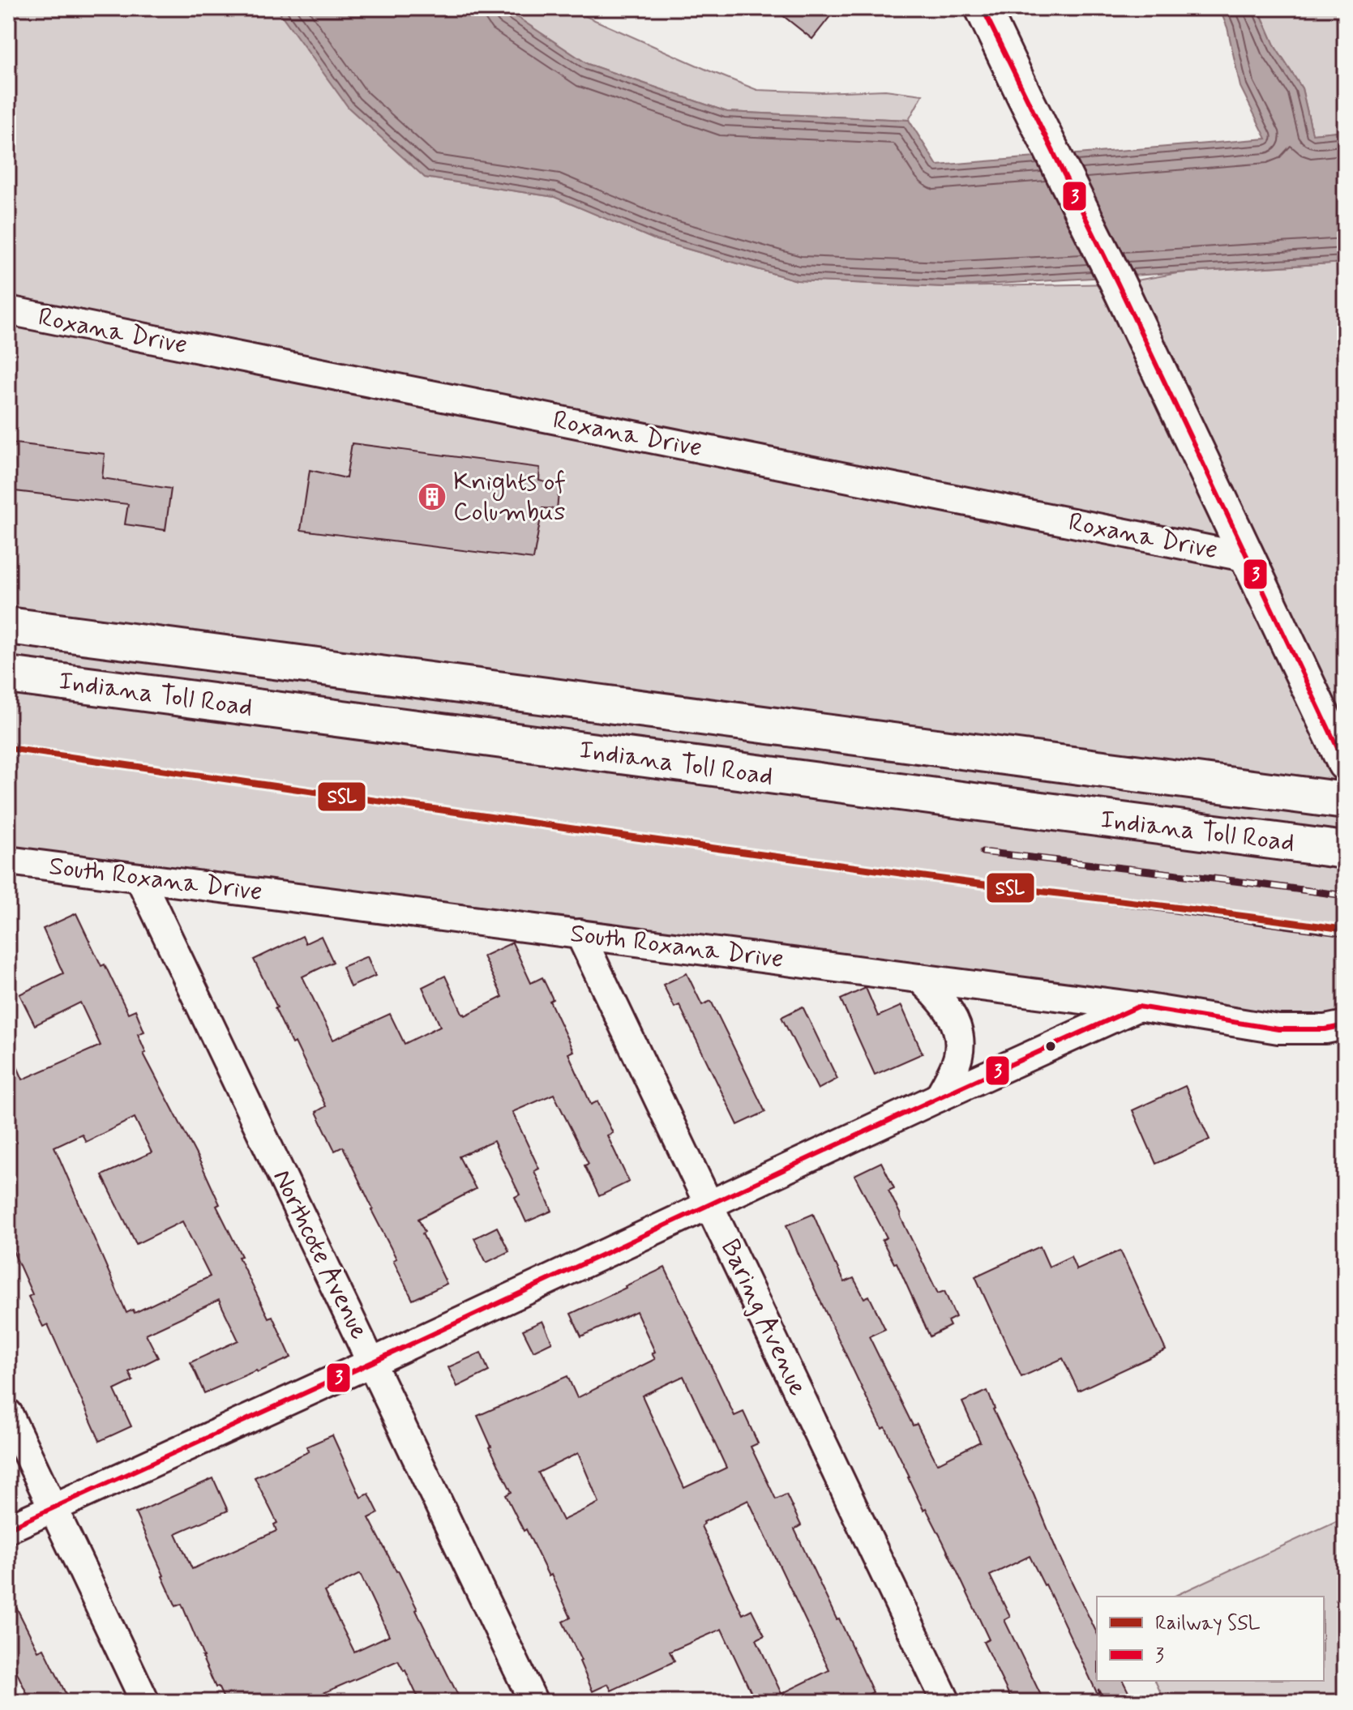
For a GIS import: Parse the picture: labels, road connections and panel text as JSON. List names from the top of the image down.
{
  "streets": {
    "highway": ["Indiana Toll Road"],
    "street": [
      "Roxana Drive",
      "South Roxana Drive",
      "Northcote Avenue",
      "Baring Avenue"
    ]
  },
  "crossings": [
    ["South Roxana Drive", "Northcote Avenue"],
    ["South Roxana Drive", "Baring Avenue"]
  ],
  "places": {
    "building": ["Knights of Columbus"]
  },
  "lines": ["transit line 3", "rail line SSL"],
  "legend": ["Railway SSL", "3"]
}
